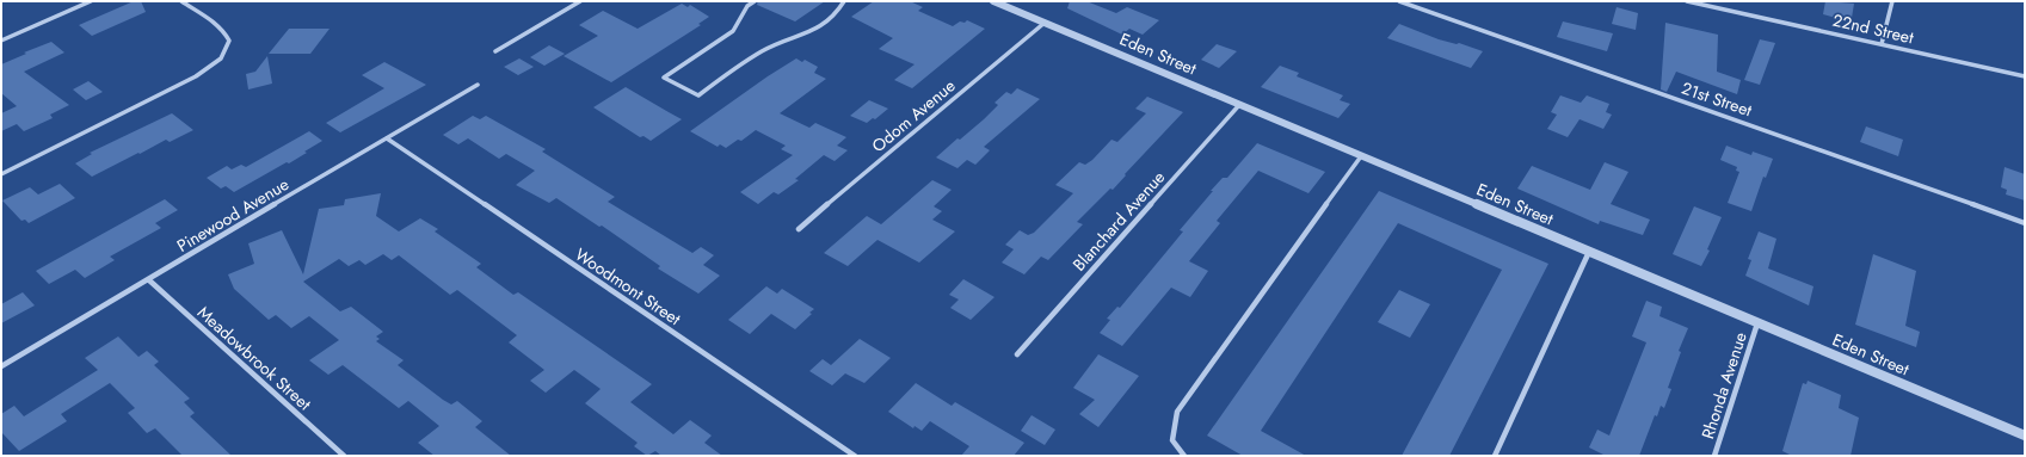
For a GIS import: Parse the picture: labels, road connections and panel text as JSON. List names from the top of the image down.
{
  "streets": {
    "street": [
      "22nd Street",
      "Eden Street",
      "21st Street",
      "Odom Avenue",
      "Pinewood Avenue",
      "Blanchard Avenue",
      "Woodmont Street",
      "Meadowbrook Street",
      "Rhonda Avenue"
    ]
  },
  "crossings": [
    ["Eden Street", "Odom Avenue"],
    ["Eden Street", "Blanchard Avenue"],
    ["Eden Street", "Rhonda Avenue"],
    ["Pinewood Avenue", "Woodmont Street"],
    ["Pinewood Avenue", "Meadowbrook Street"]
  ]
}
